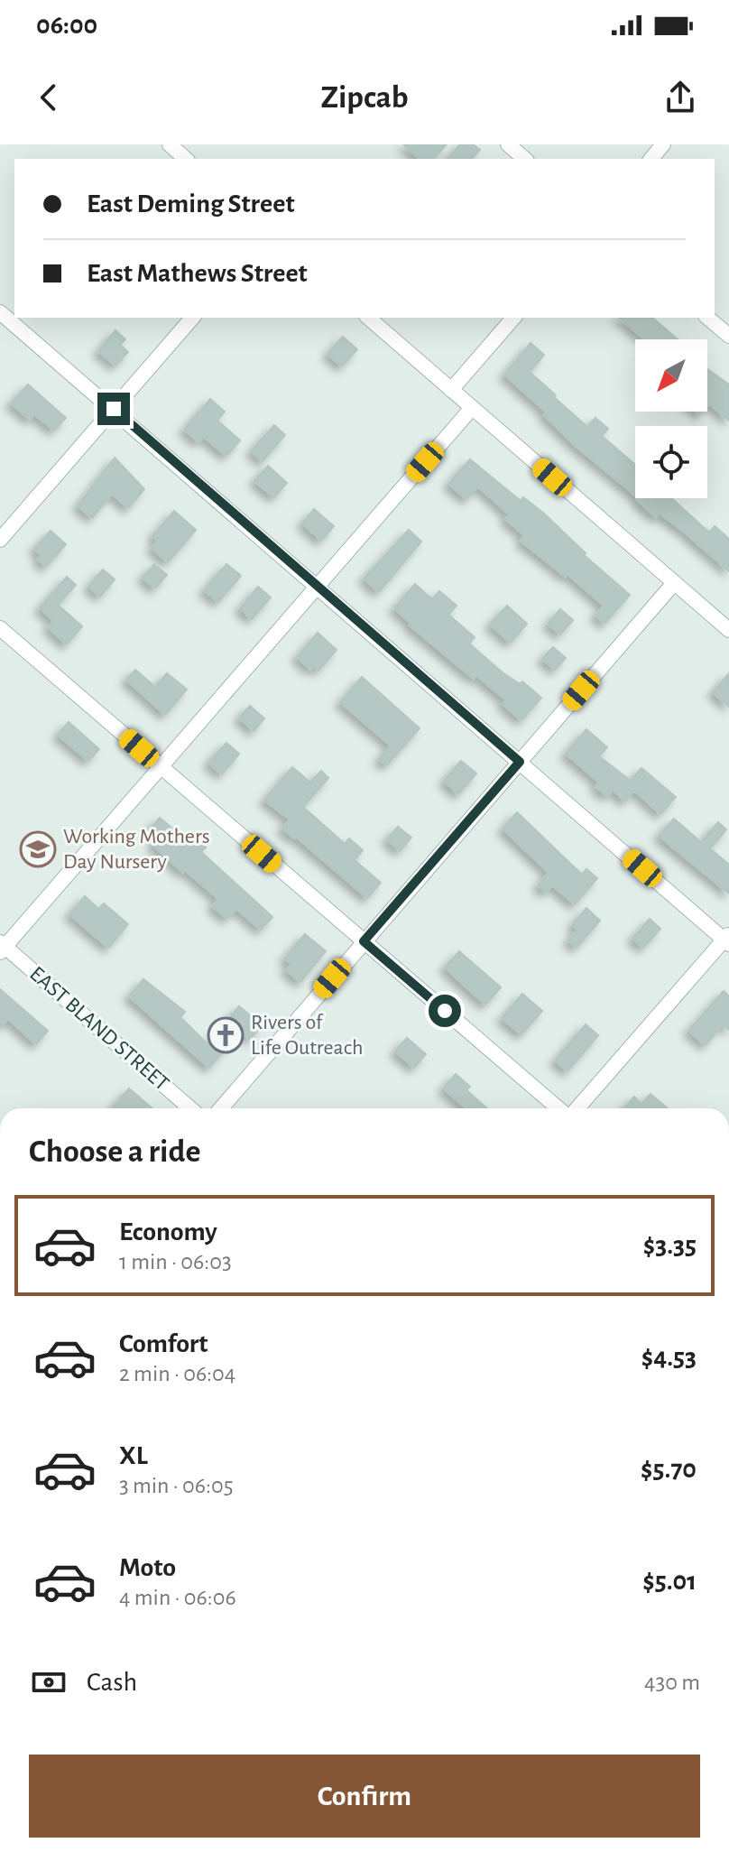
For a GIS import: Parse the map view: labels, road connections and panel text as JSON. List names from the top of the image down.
{
  "streets": {
    "street": ["EAST BLAND STREET"]
  },
  "places": {
    "school or university": ["Working Mothers Day Nursery"],
    "church": ["Rivers of Life Outreach"]
  },
  "north": "bottom left",
  "page": {
    "status": "06:00",
    "header": "Zipcab",
    "banner": ["East Deming Street", "East Mathews Street"],
    "heading": "Choose a ride",
    "list": [
      {
        "name": "Economy",
        "note": "1 min · 06:03",
        "value": "$3.35"
      },
      {
        "name": "Comfort",
        "note": "2 min · 06:04",
        "value": "$4.53"
      },
      {
        "name": "XL",
        "note": "3 min · 06:05",
        "value": "$5.70"
      },
      {
        "name": "Moto",
        "note": "4 min · 06:06",
        "value": "$5.01"
      }
    ],
    "pay": ["Cash", "430 m"],
    "buttons": "Confirm"
  }
}
